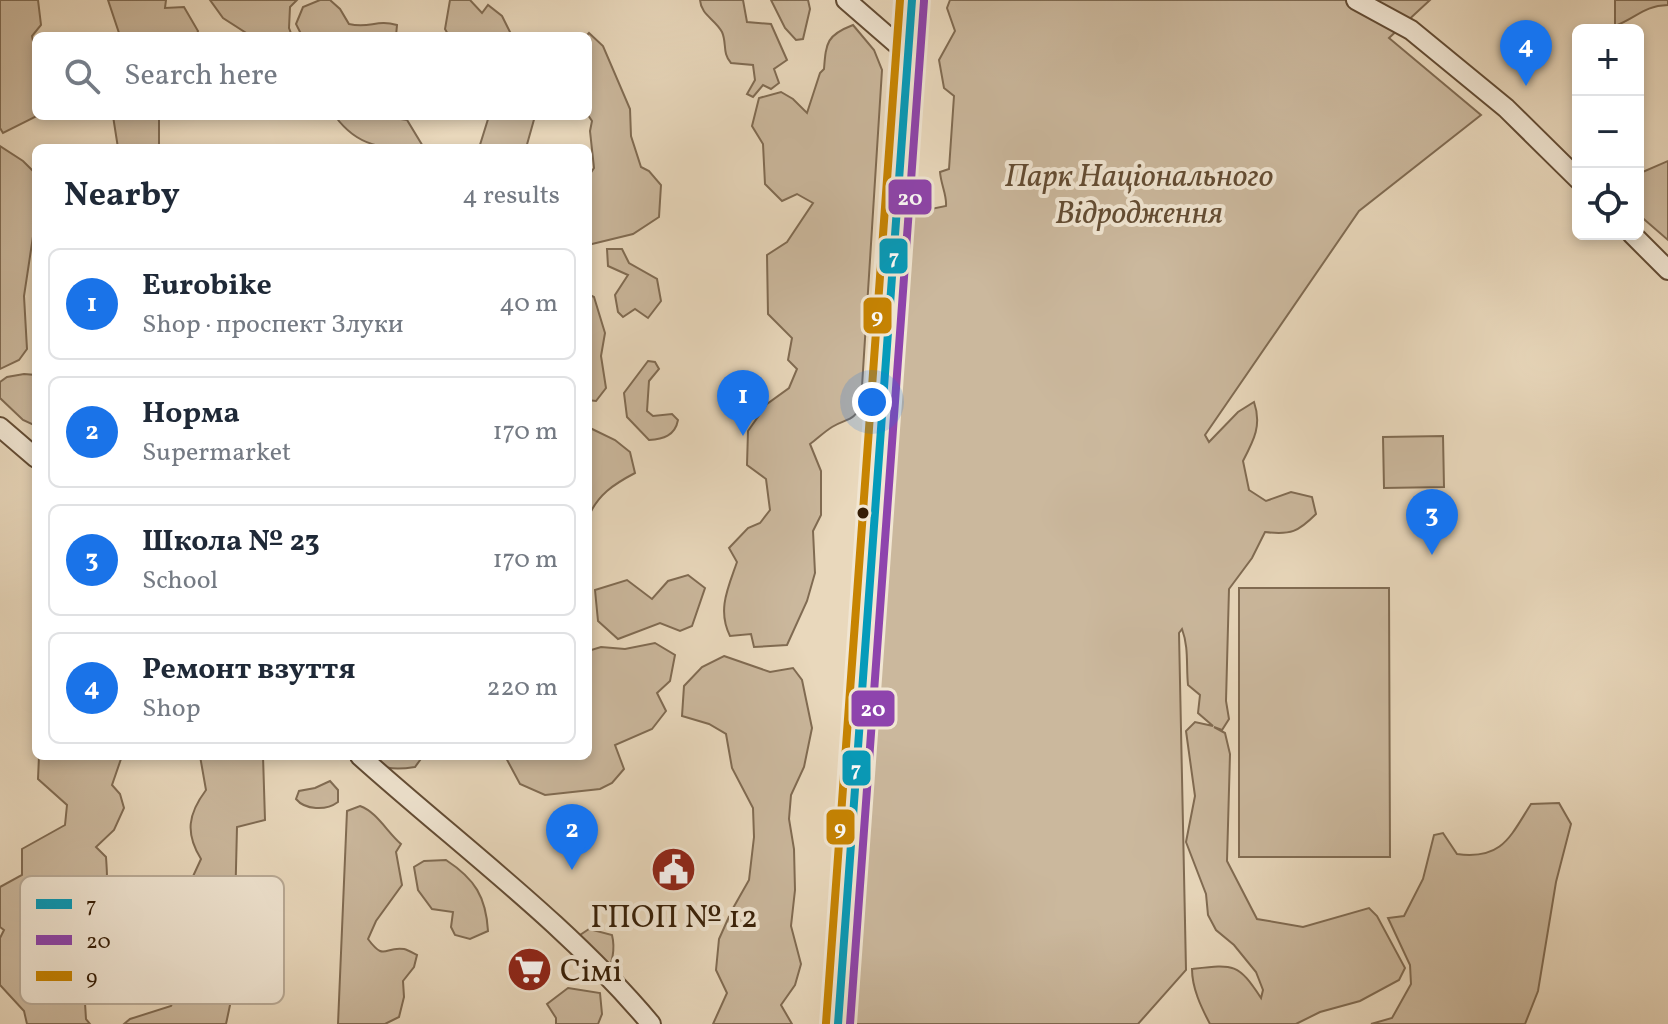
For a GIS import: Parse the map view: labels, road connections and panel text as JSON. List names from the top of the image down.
{
  "parks": ["Парк Національного Відродження"],
  "places": {
    "public building": ["ГПОП № 12"],
    "supermarket": ["Сімі"]
  },
  "lines": ["transit line 7", "transit line 9", "transit line 20"],
  "legend": ["7", "20", "9"],
  "page": {
    "pins": [
      "4",
      "1",
      "3",
      "2"
    ],
    "map_buttons": ["+", "−"],
    "search": "Search here",
    "heading": ["Nearby", "4 results"],
    "list": [
      {
        "mark": "1",
        "name": "Eurobike",
        "note": "Shop · проспект Злуки",
        "value": "40 m"
      },
      {
        "mark": "2",
        "name": "Норма",
        "note": "Supermarket",
        "value": "170 m"
      },
      {
        "mark": "3",
        "name": "Школа № 23",
        "note": "School",
        "value": "170 m"
      },
      {
        "mark": "4",
        "name": "Ремонт взуття",
        "note": "Shop",
        "value": "220 m"
      }
    ]
  }
}
